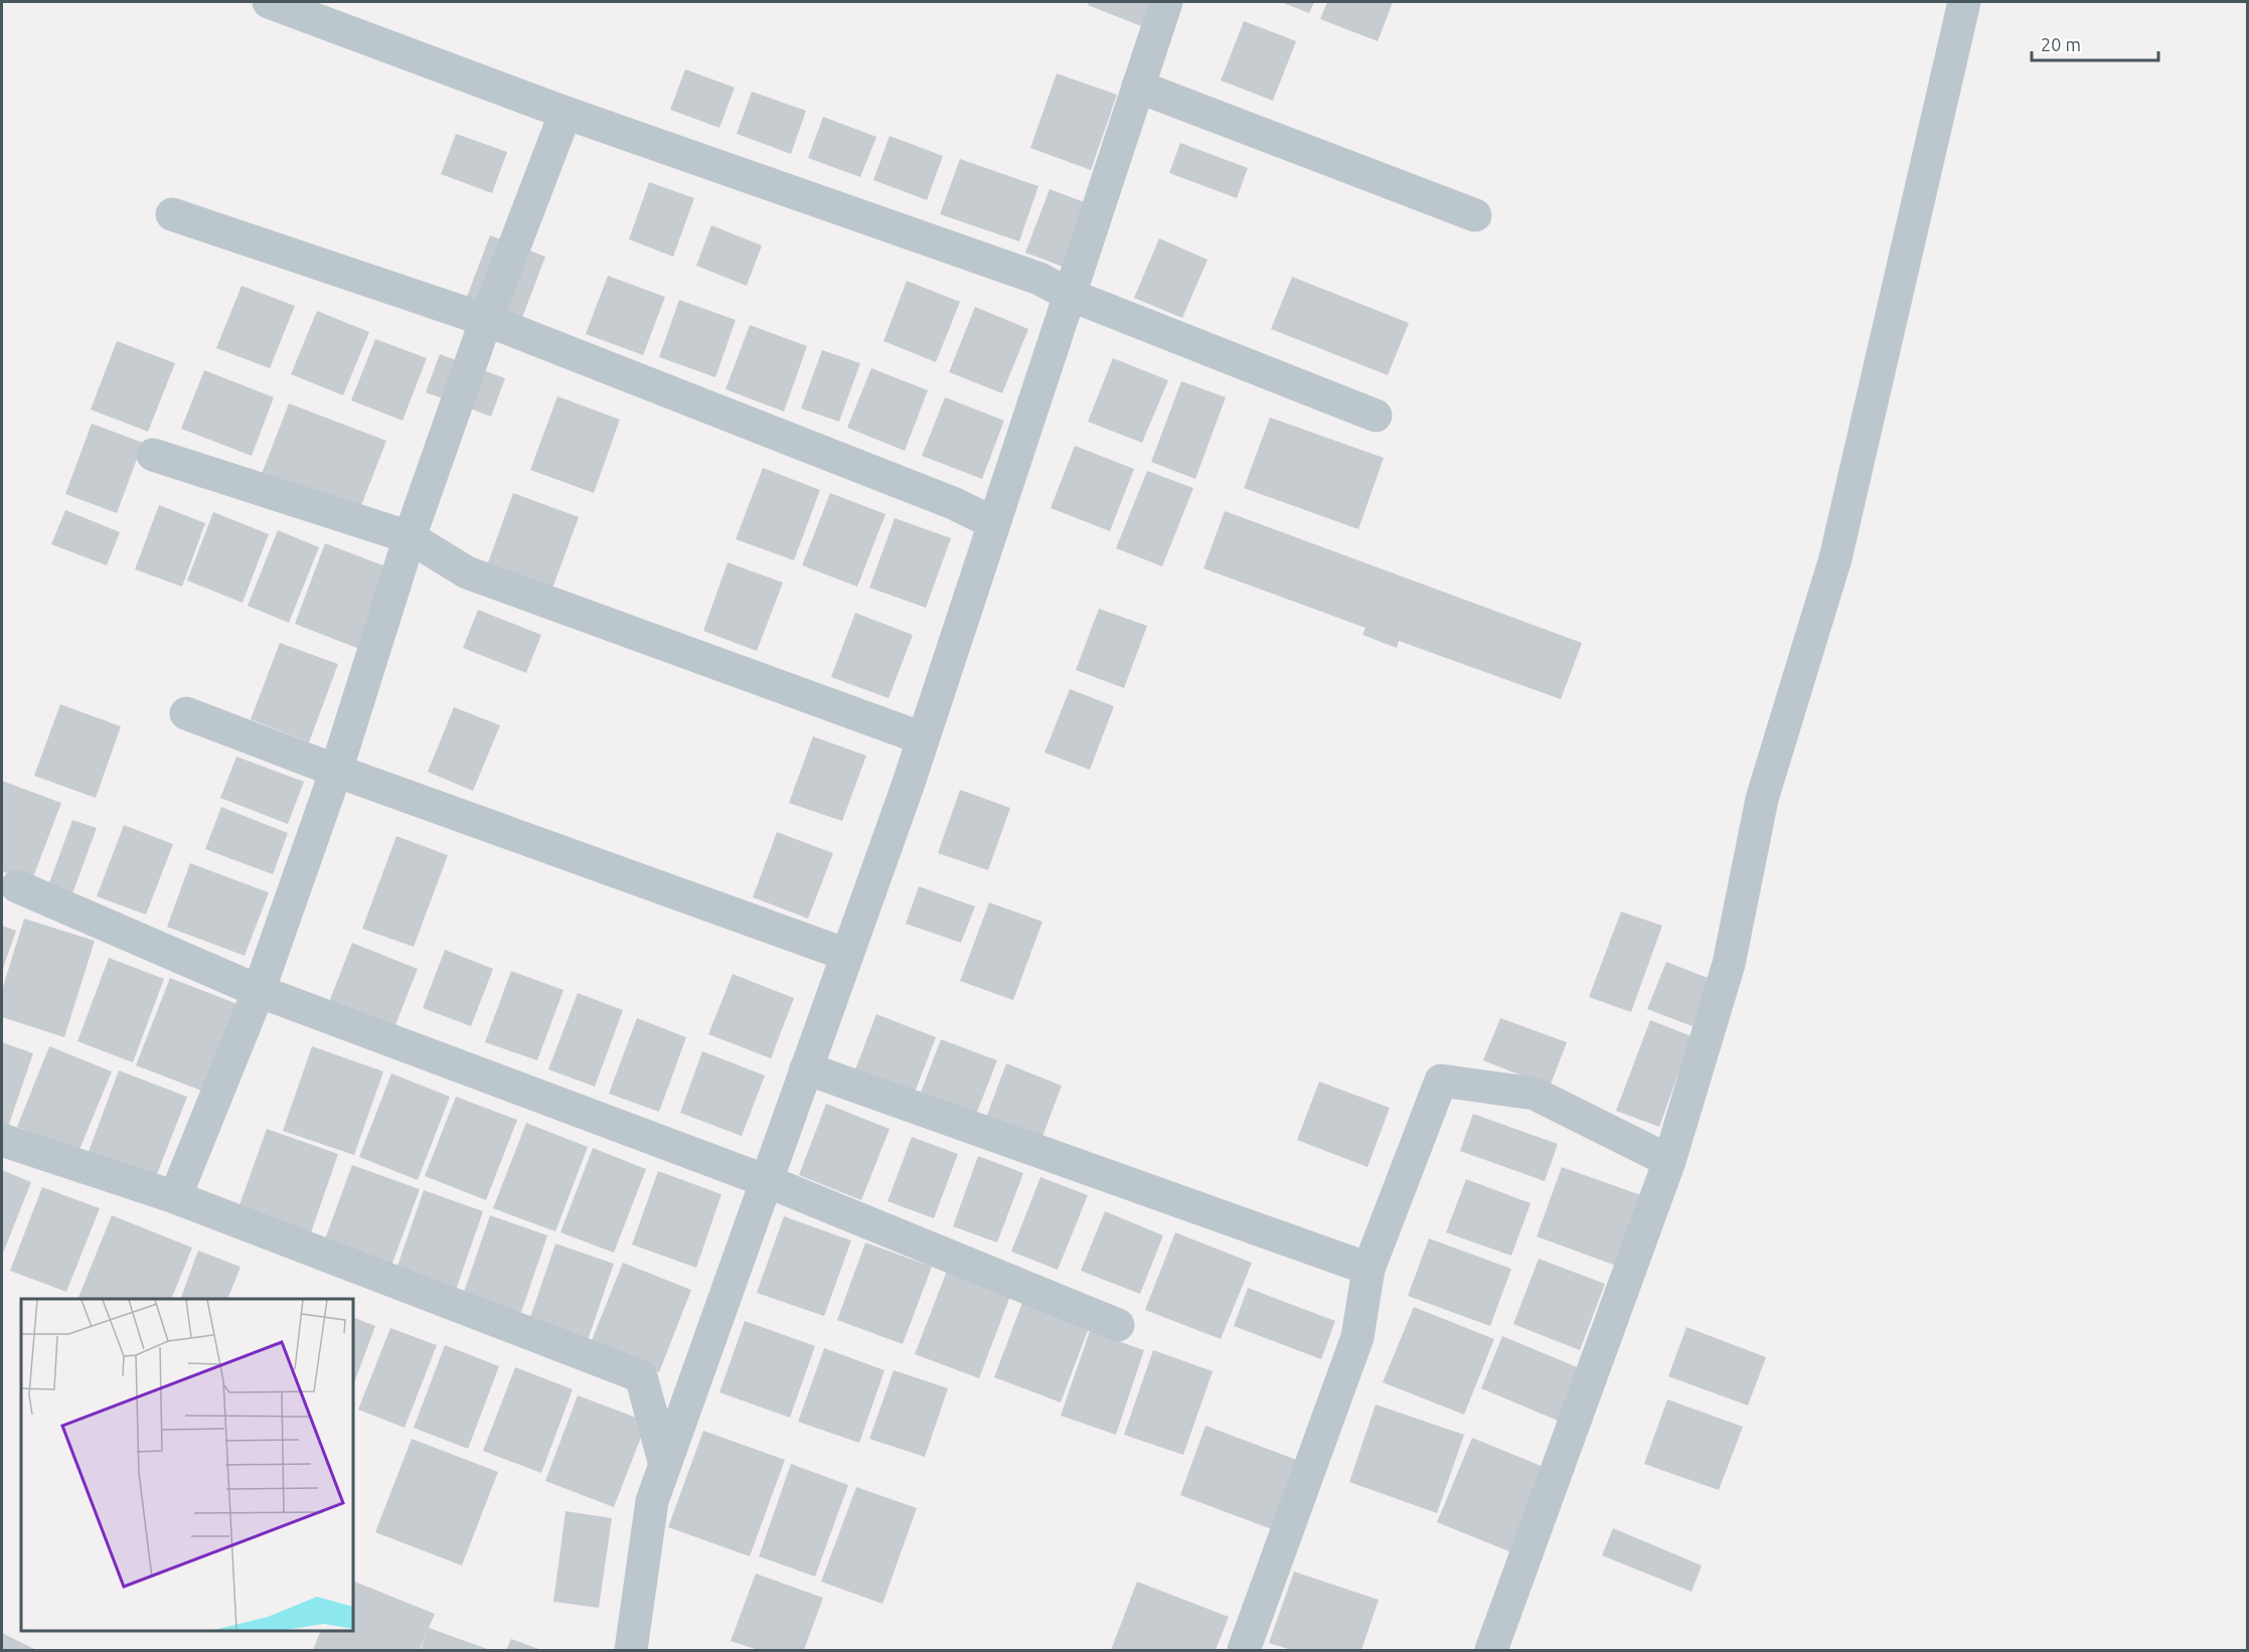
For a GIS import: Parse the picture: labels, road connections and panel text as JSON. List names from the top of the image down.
{
  "scale_bar": "20 m"
}
